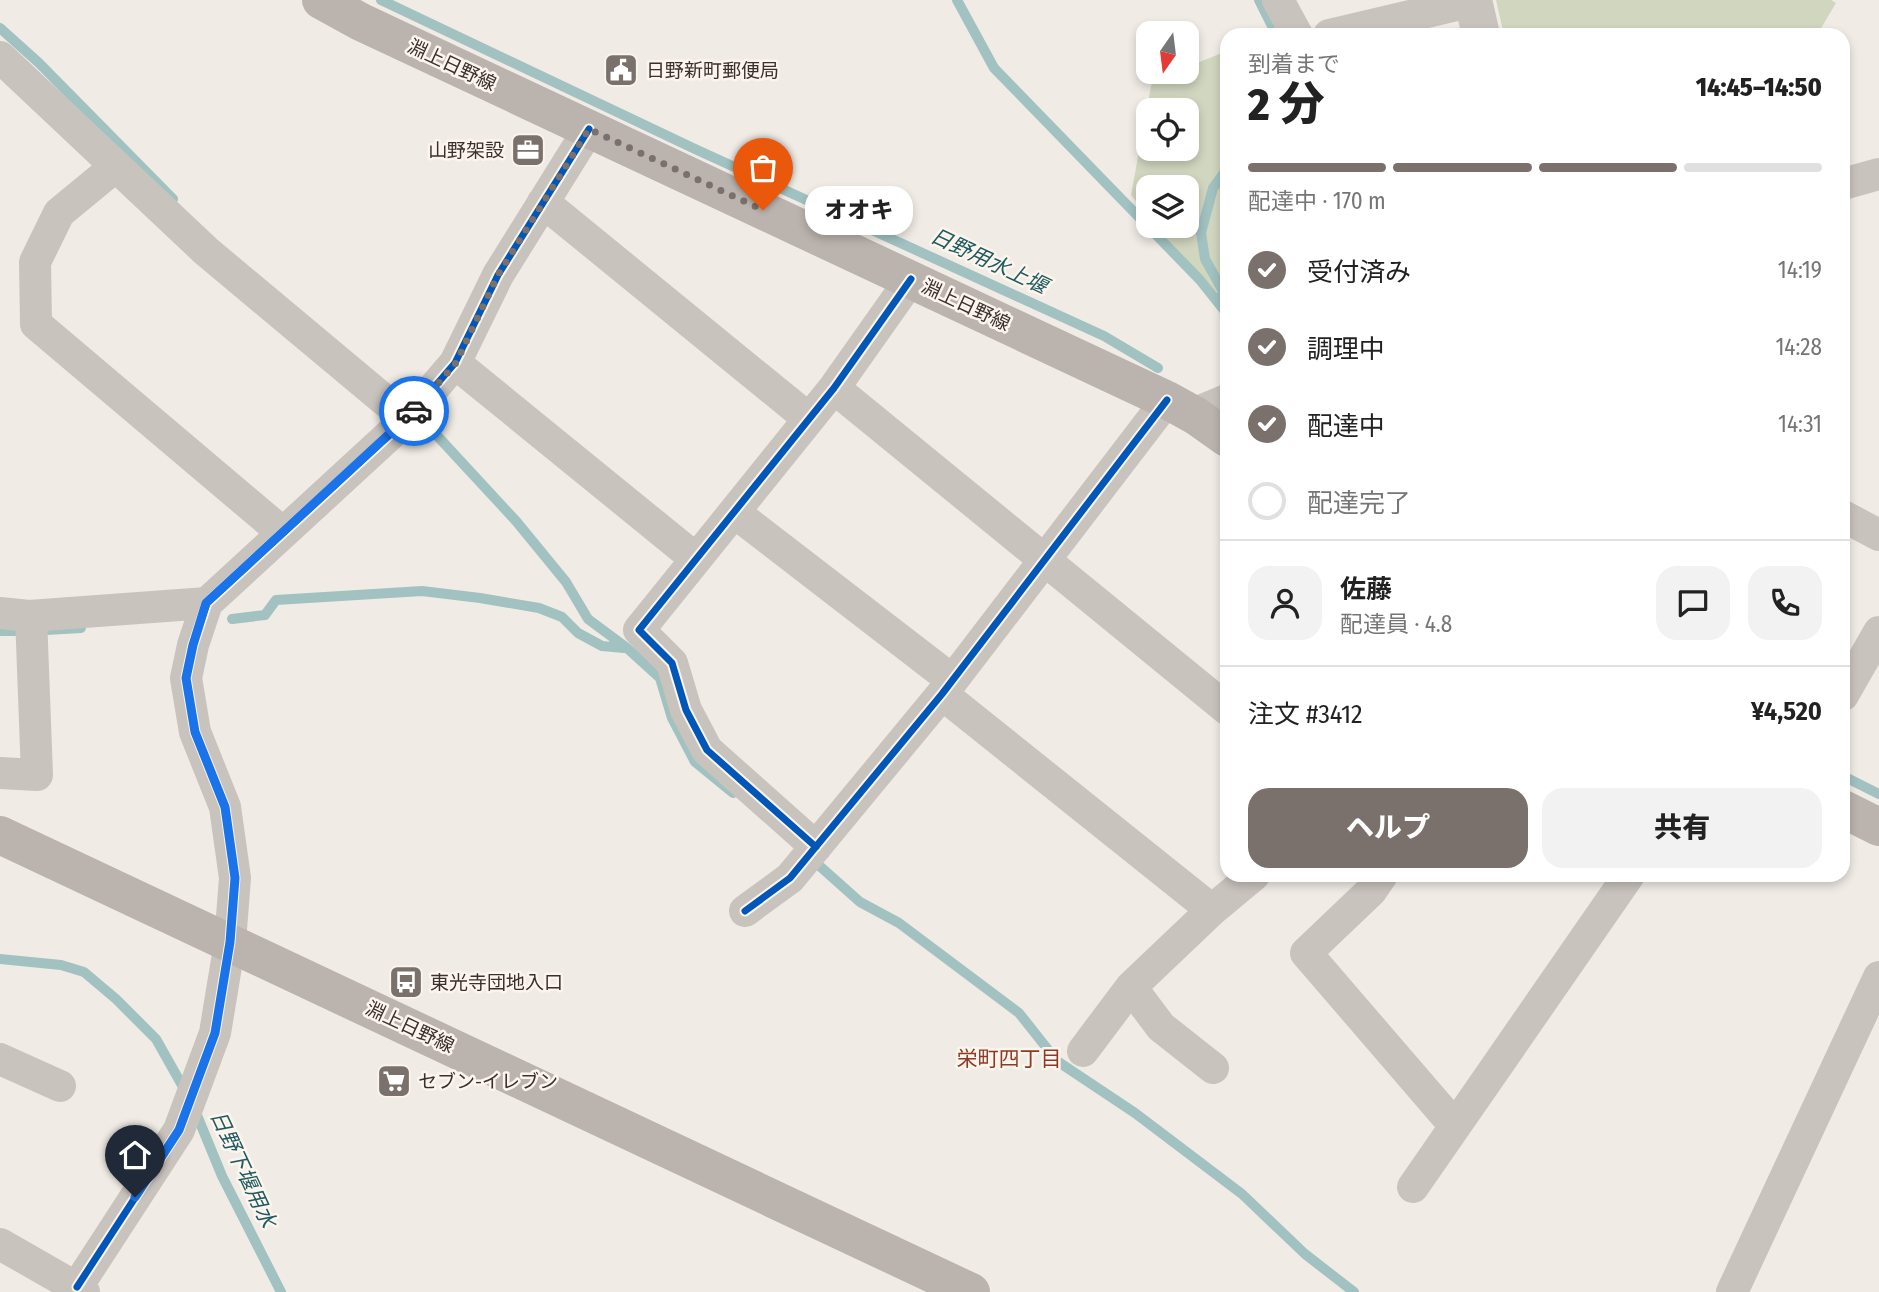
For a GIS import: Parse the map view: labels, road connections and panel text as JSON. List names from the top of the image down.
{
  "streets": {
    "main road": ["淵上日野線"]
  },
  "districts": ["栄町四丁目"],
  "water": ["日野用水上堰", "日野下堰用水"],
  "places": {
    "public building": ["日野新町郵便局"],
    "office": ["山野架設"],
    "other": ["オオキ"],
    "bus stop": ["東光寺団地入口"],
    "supermarket": ["セブン-イレブン"]
  },
  "north": "bottom",
  "page": {
    "heading": ["2 分", "到着まで", "14:45–14:50"],
    "panel": [
      "佐藤",
      "配達員 · 4.8",
      "注文 #3412",
      "¥4,520"
    ],
    "bar": "配達中 · 170 m",
    "bubble": "オオキ",
    "list": [
      ["受付済み", "14:19"],
      ["調理中", "14:28"],
      ["配達中", "14:31"],
      "配達完了"
    ],
    "buttons": ["ヘルプ", "共有"]
  }
}
